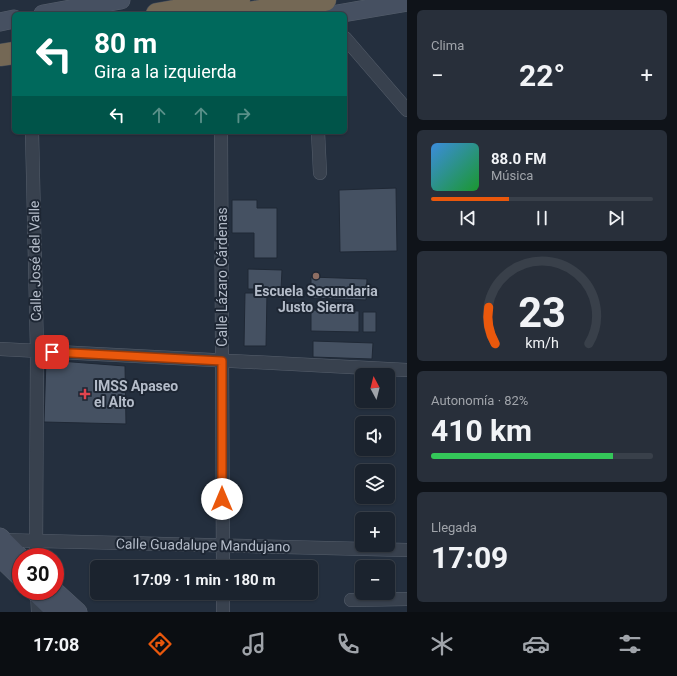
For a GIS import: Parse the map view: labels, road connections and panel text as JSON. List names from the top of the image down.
{
  "streets": {
    "street": ["Calle José del Valle", "Calle Lázaro Cárdenas", "Calle Guadalupe Mandujano"]
  },
  "crossings": [
    ["Calle José del Valle", "Calle Guadalupe Mandujano"],
    ["Calle Lázaro Cárdenas", "Calle Guadalupe Mandujano"]
  ],
  "places": {
    "other": ["Escuela Secundaria Justo Sierra"],
    "health": ["IMSS Apaseo el Alto"]
  },
  "north": "top",
  "page": {
    "tile": [
      "Clima",
      ["Autonomía · 82%", "410 km"],
      ["Llegada", "17:09"]
    ],
    "turn": ["80 m", "Gira a la izquierda"],
    "heat": ["−", "22°", "+"],
    "song": ["88.0 FM", "Música"],
    "map_buttons": ["+", "−"],
    "limit": "30",
    "trip": "17:09 · 1 min · 180 m",
    "tabs": "17:08",
    "gauge": ["23", "km/h"]
  }
}
